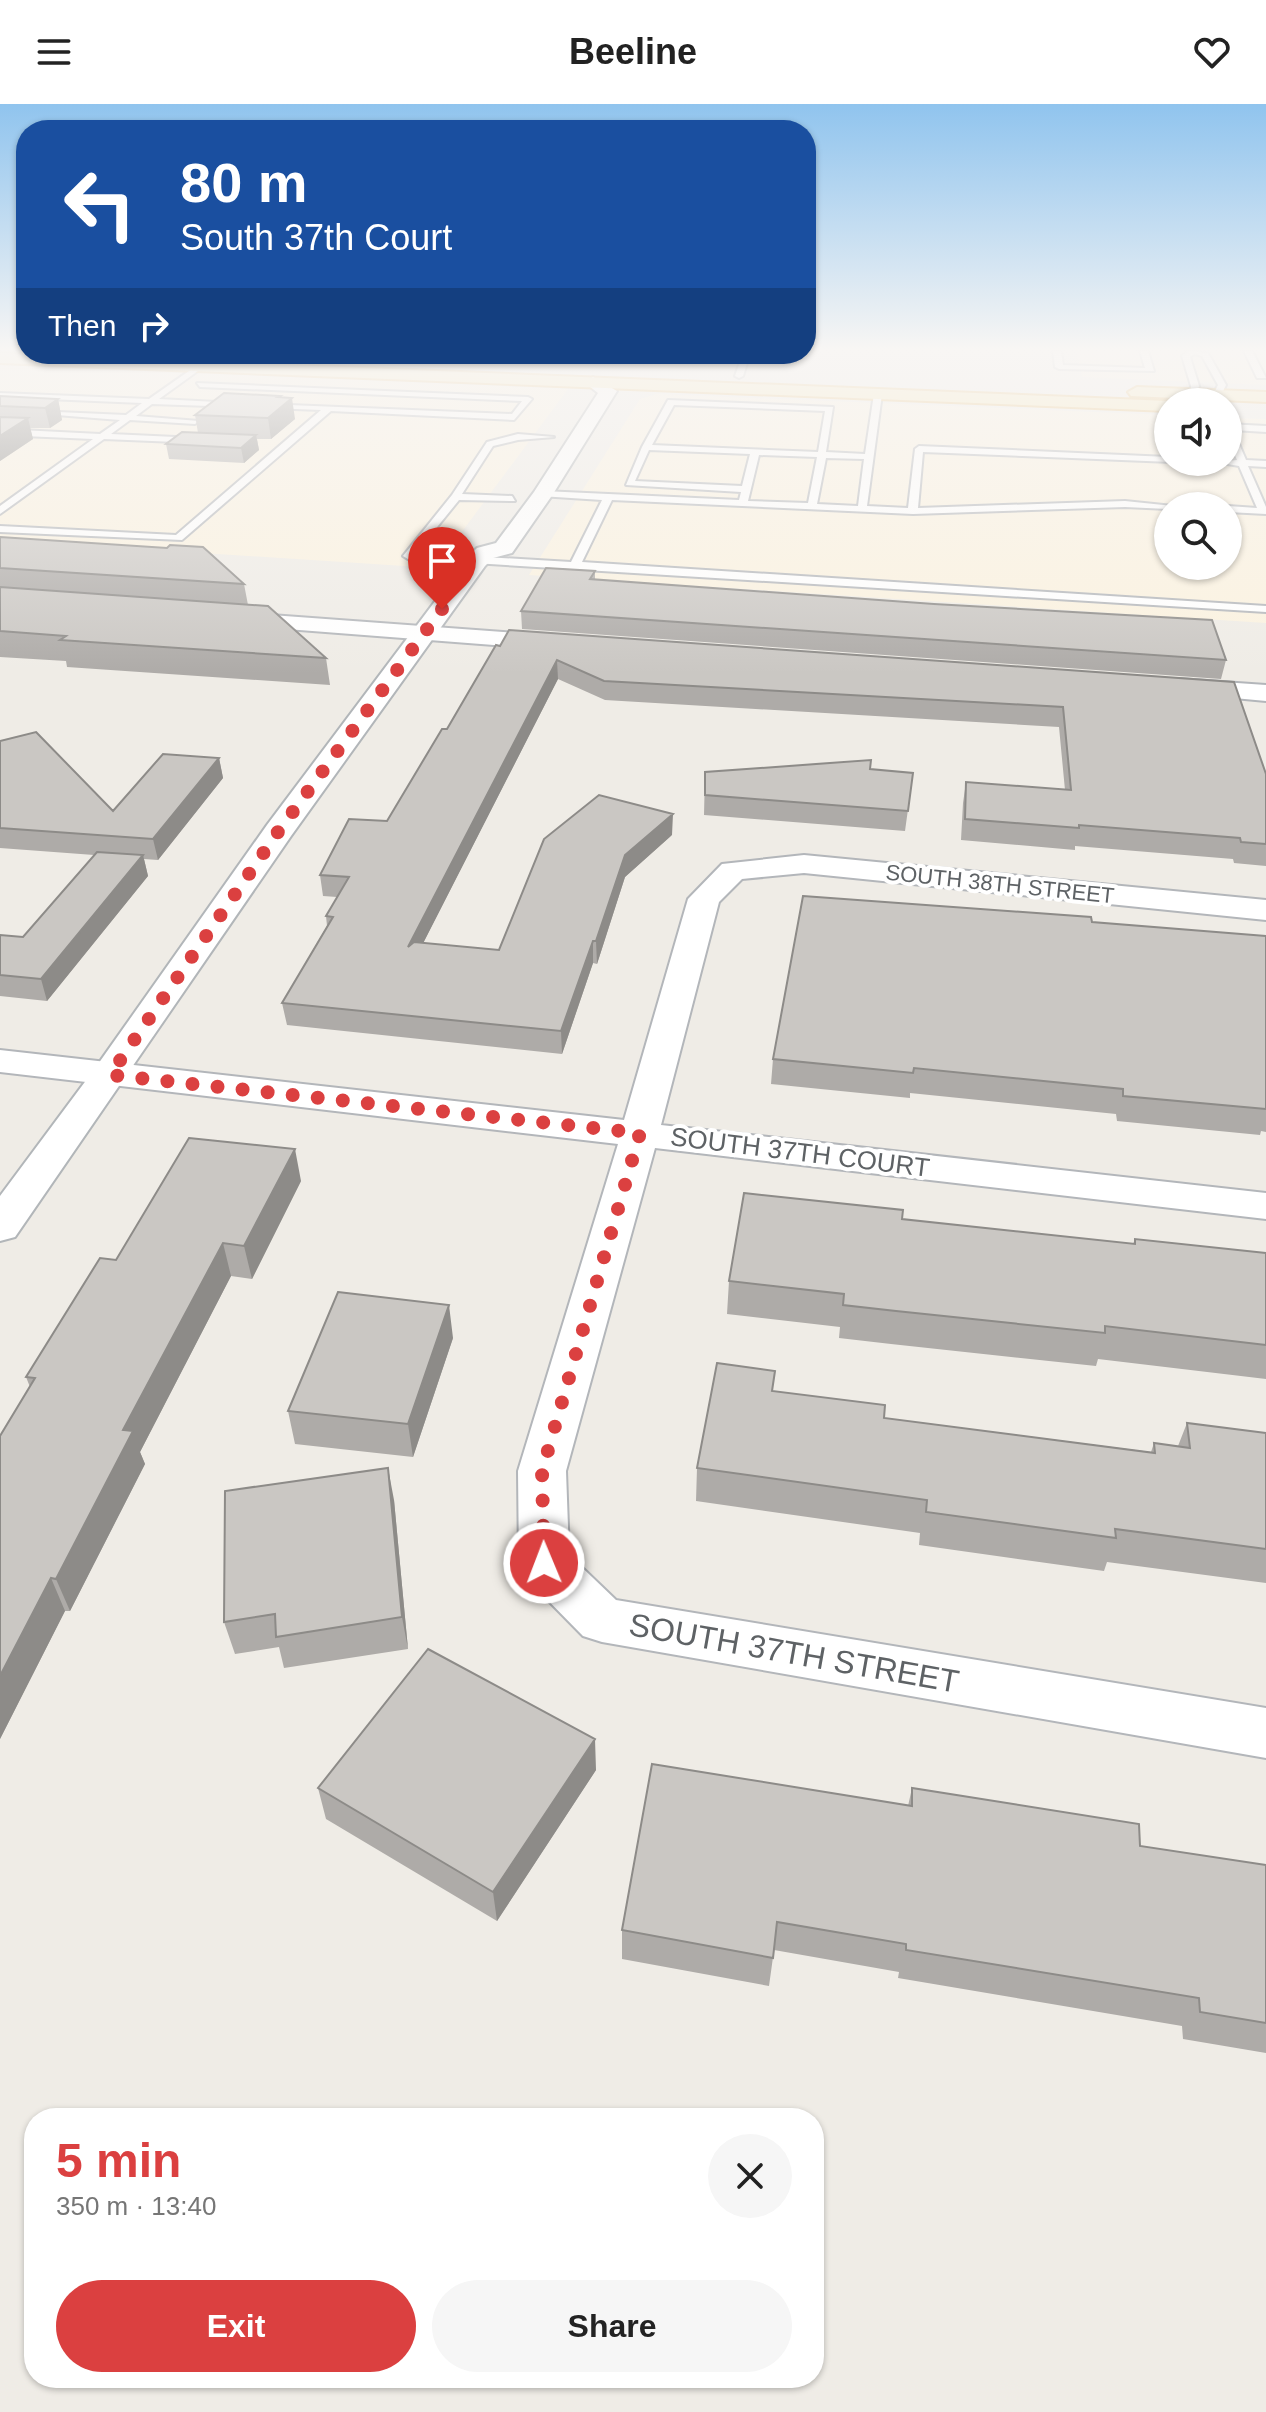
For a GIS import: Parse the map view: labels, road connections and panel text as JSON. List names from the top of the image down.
{
  "streets": {
    "street": ["SOUTH 38TH STREET", "SOUTH 37TH COURT", "SOUTH 37TH STREET"]
  },
  "crossings": [
    ["SOUTH 38TH STREET", "SOUTH 37TH STREET"],
    ["SOUTH 37TH COURT", "SOUTH 37TH STREET"]
  ],
  "page": {
    "header": "Beeline",
    "turn": ["80 m", "South 37th Court"],
    "then": "Then",
    "heading": ["5 min", "350 m · 13:40"],
    "buttons": ["Exit", "Share"]
  }
}
